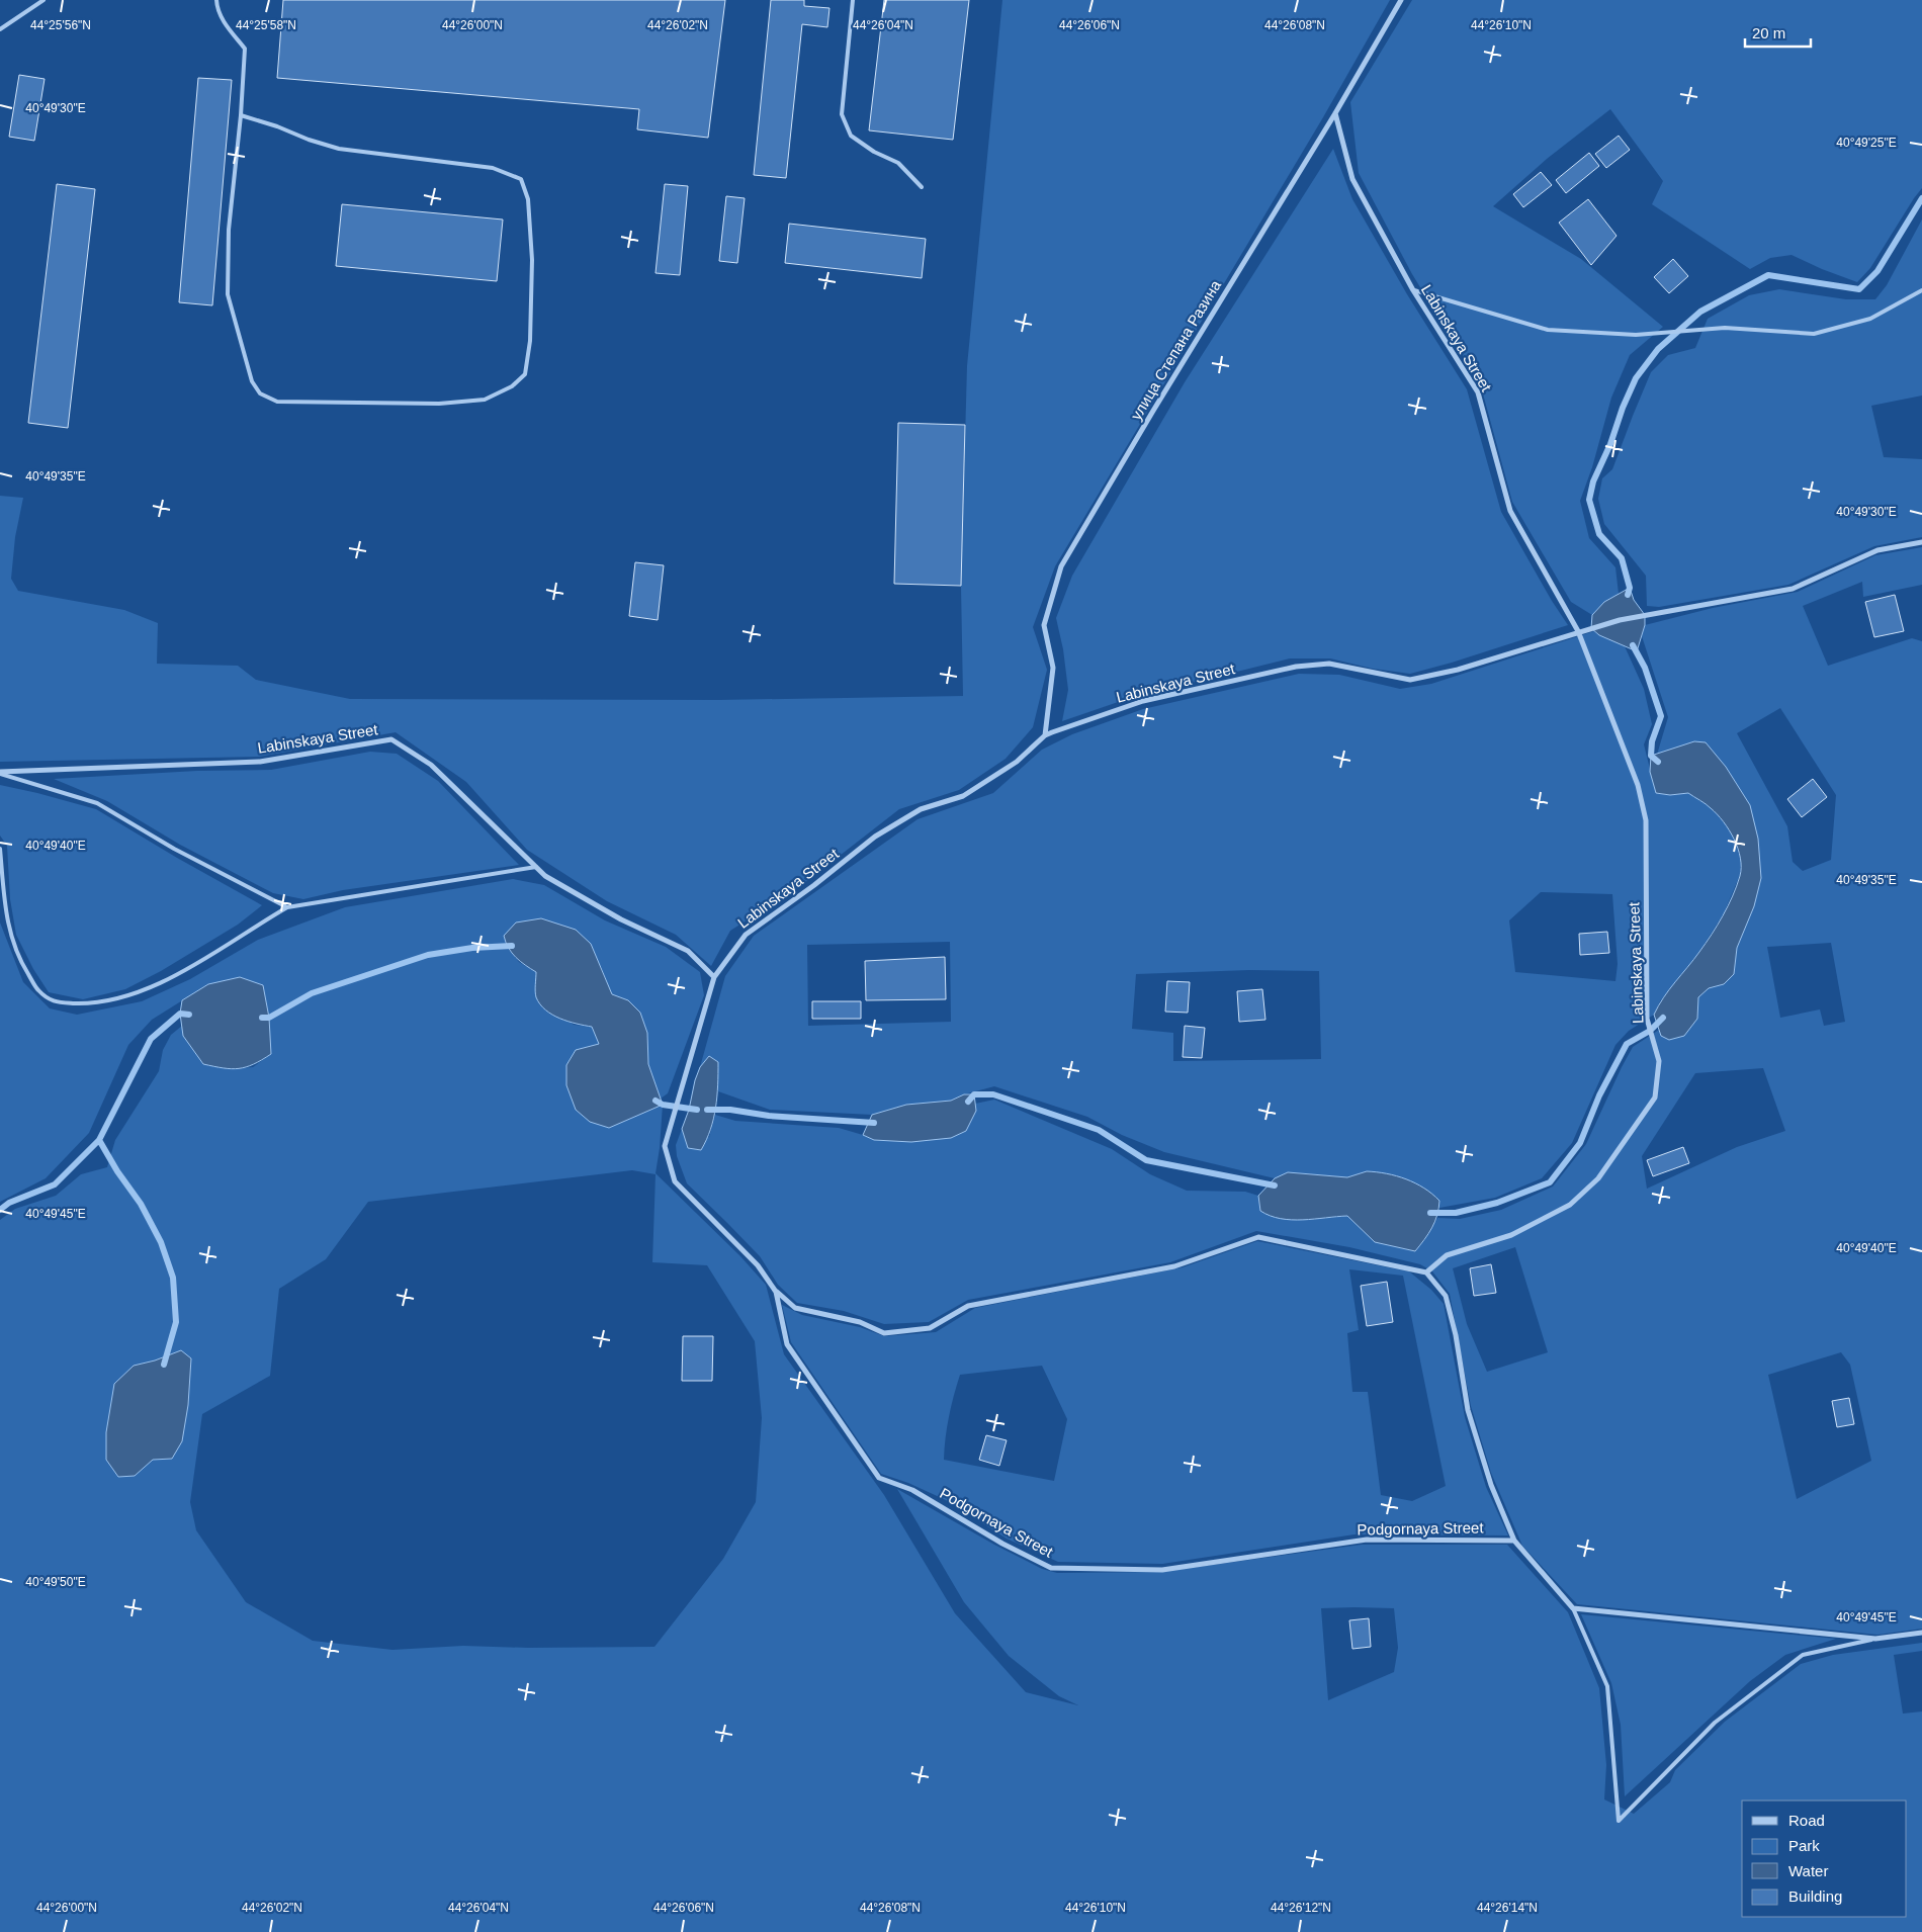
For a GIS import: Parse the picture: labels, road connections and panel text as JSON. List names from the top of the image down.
{
  "streets": {
    "street": ["Labinskaya Street", "улица Степана Разина", "Podgornaya Street"]
  },
  "crossings": [
    ["Labinskaya Street", "улица Степана Разина"]
  ],
  "legend": [
    "Road",
    "Park",
    "Water",
    "Building"
  ],
  "scale_bar": "20 m",
  "coordinates": [
    "44°25'56\"N",
    "44°25'58\"N",
    "44°26'00\"N",
    "44°26'02\"N",
    "44°26'04\"N",
    "44°26'06\"N",
    "44°26'08\"N",
    "44°26'10\"N",
    "40°49'30\"E",
    "40°49'25\"E",
    "40°49'35\"E",
    "40°49'40\"E",
    "40°49'45\"E",
    "40°49'50\"E",
    "44°26'12\"N",
    "44°26'14\"N"
  ]
}
